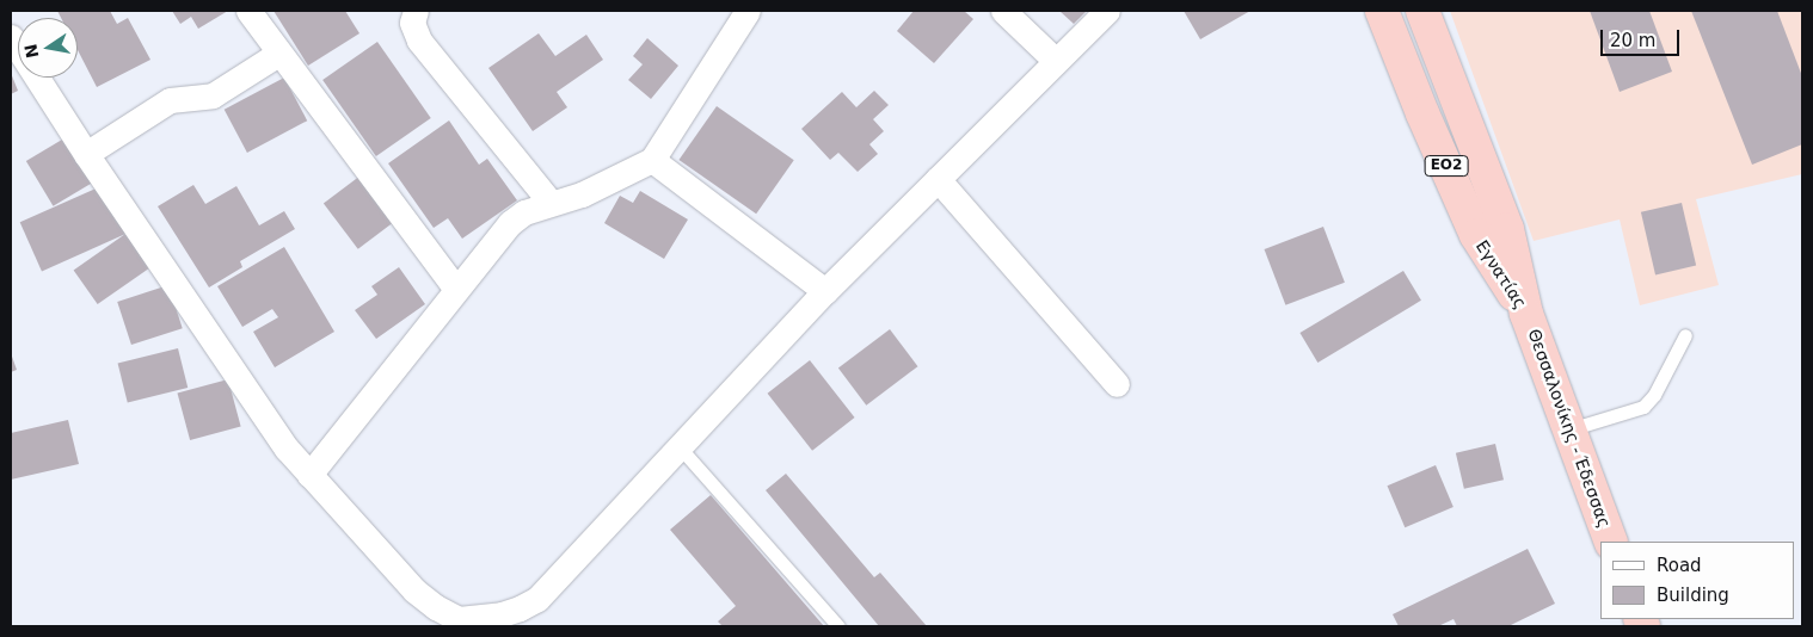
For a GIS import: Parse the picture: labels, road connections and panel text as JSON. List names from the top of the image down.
{
  "streets": {
    "highway": ["ΕΟ2", "Εγνατίας", "Θεσσαλονίκης - Έδεσσας"]
  },
  "crossings": [
    ["Εγνατίας", "Θεσσαλονίκης - Έδεσσας"]
  ],
  "legend": ["Road", "Building"],
  "scale_bar": "20 m",
  "north": "left"
}
